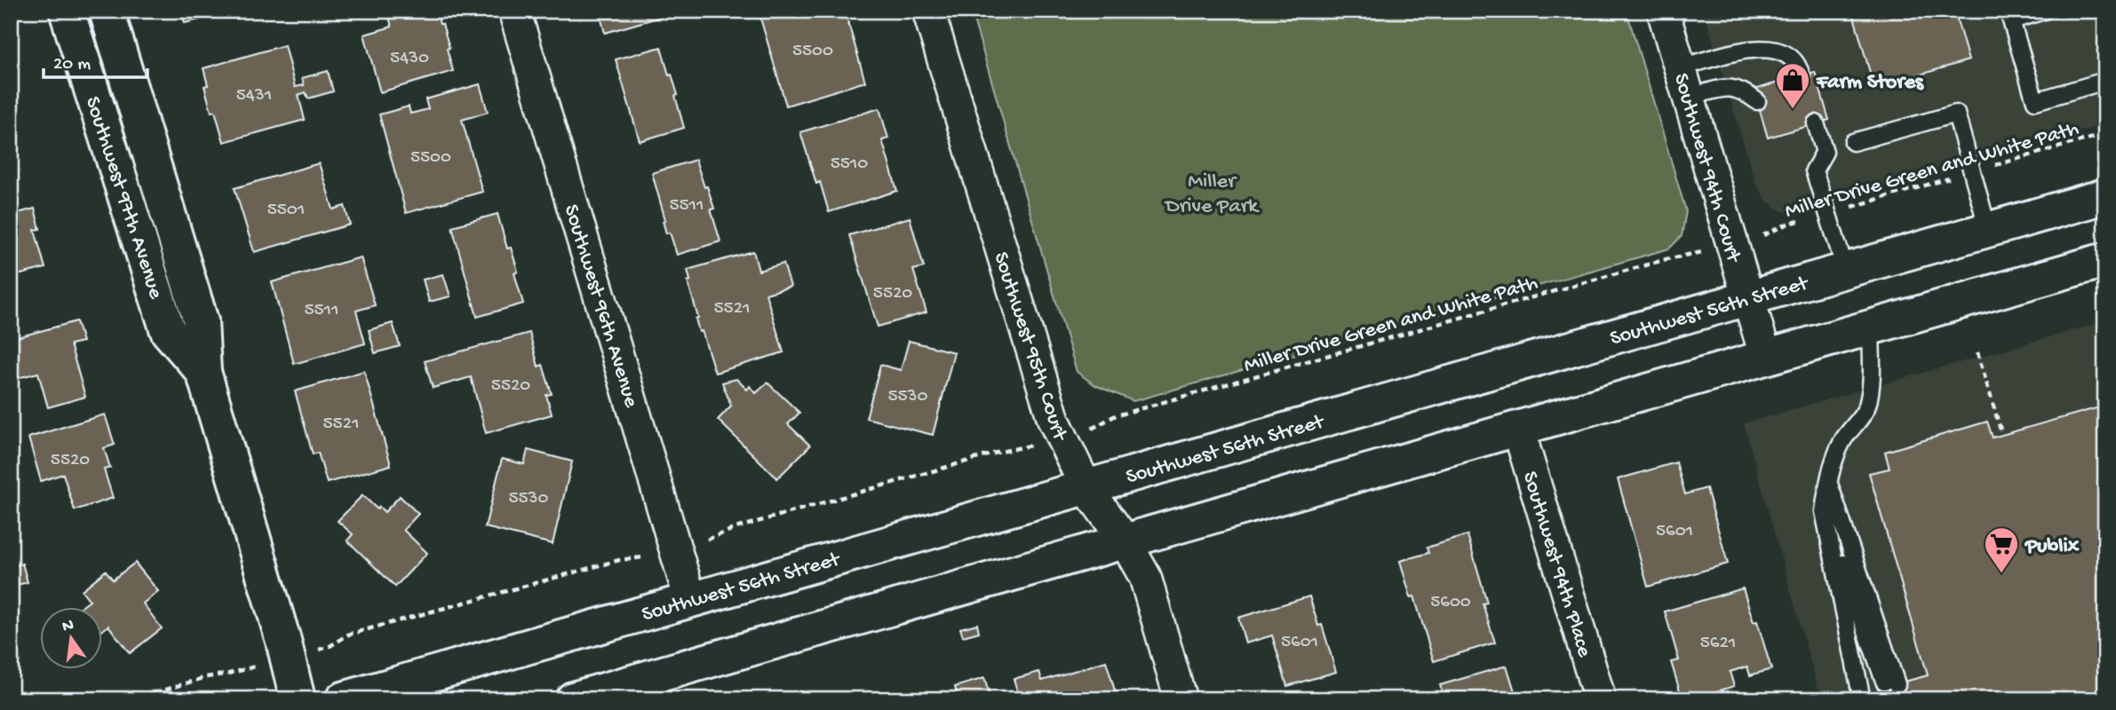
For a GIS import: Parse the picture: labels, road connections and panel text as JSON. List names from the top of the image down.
{
  "streets": {
    "main road": ["Southwest 97th Avenue", "Southwest 56th Street"],
    "street": [
      "Southwest 94th Court",
      "Southwest 96th Avenue",
      "Southwest 95th Court",
      "Southwest 94th Place"
    ],
    "path": ["Miller Drive Green and White Path"]
  },
  "crossings": [
    ["Southwest 94th Court", "Southwest 56th Street"],
    ["Southwest 96th Avenue", "Southwest 56th Street"],
    ["Southwest 56th Street", "Southwest 95th Court"]
  ],
  "parks": ["Miller Drive Park"],
  "places": {
    "shop": ["Farm Stores"],
    "supermarket": ["Publix"]
  },
  "house_numbers": [
    "5500",
    "5430",
    "5431",
    "5500",
    "5510",
    "5511",
    "5501",
    "5520",
    "5521",
    "5511",
    "5520",
    "5530",
    "5521",
    "5520",
    "5530",
    "5601",
    "5600",
    "5601",
    "5621"
  ],
  "scale_bar": "20 m",
  "north": "top"
}
